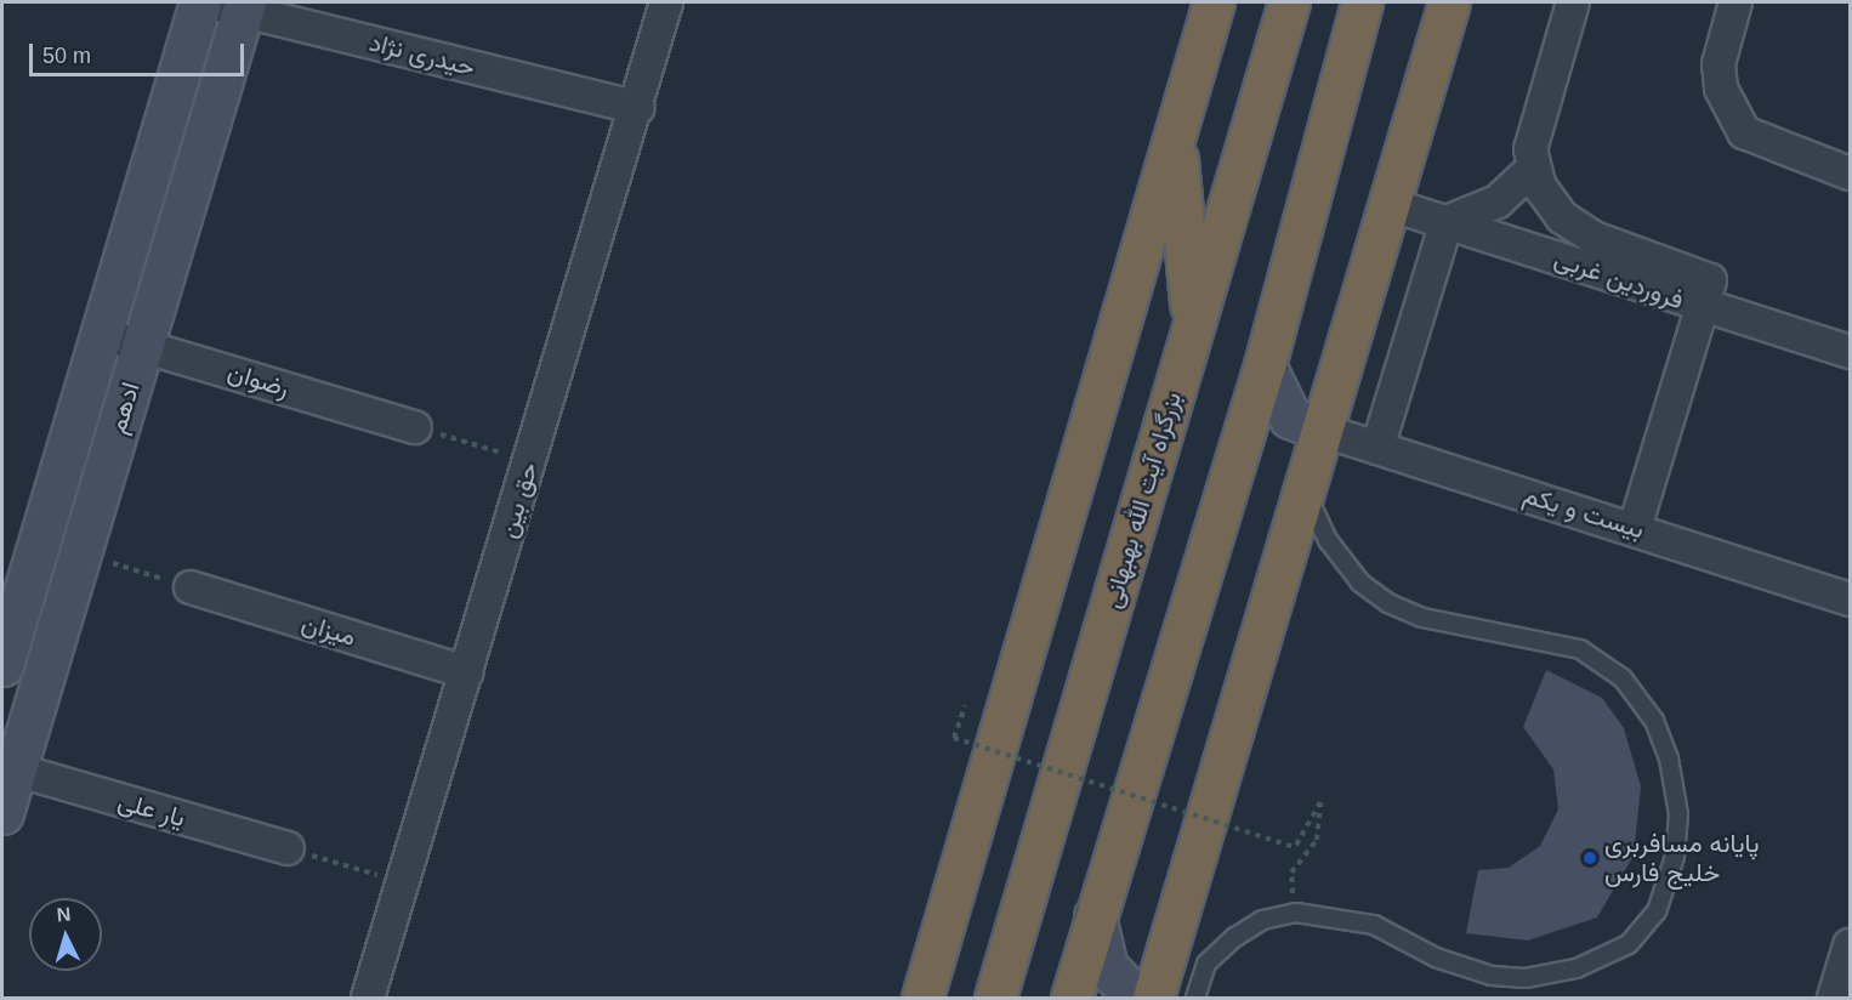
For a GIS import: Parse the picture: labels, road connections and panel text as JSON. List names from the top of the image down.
{
  "streets": {
    "highway": ["بزرگراه آیت الله بهبهانی"],
    "street": [
      "حیدری نژاد",
      "فروردین غربی",
      "رضوان",
      "ادهم",
      "حق بین",
      "بیست و یکم",
      "میزان",
      "یار علی"
    ]
  },
  "crossings": [
    ["حیدری نژاد", "ادهم"],
    ["حیدری نژاد", "حق بین"],
    ["رضوان", "ادهم"],
    ["ادهم", "یار علی"],
    ["حق بین", "میزان"]
  ],
  "places": ["پایانه مسافربری خلیج فارس"],
  "scale_bar": "50 m",
  "north": "top"
}
